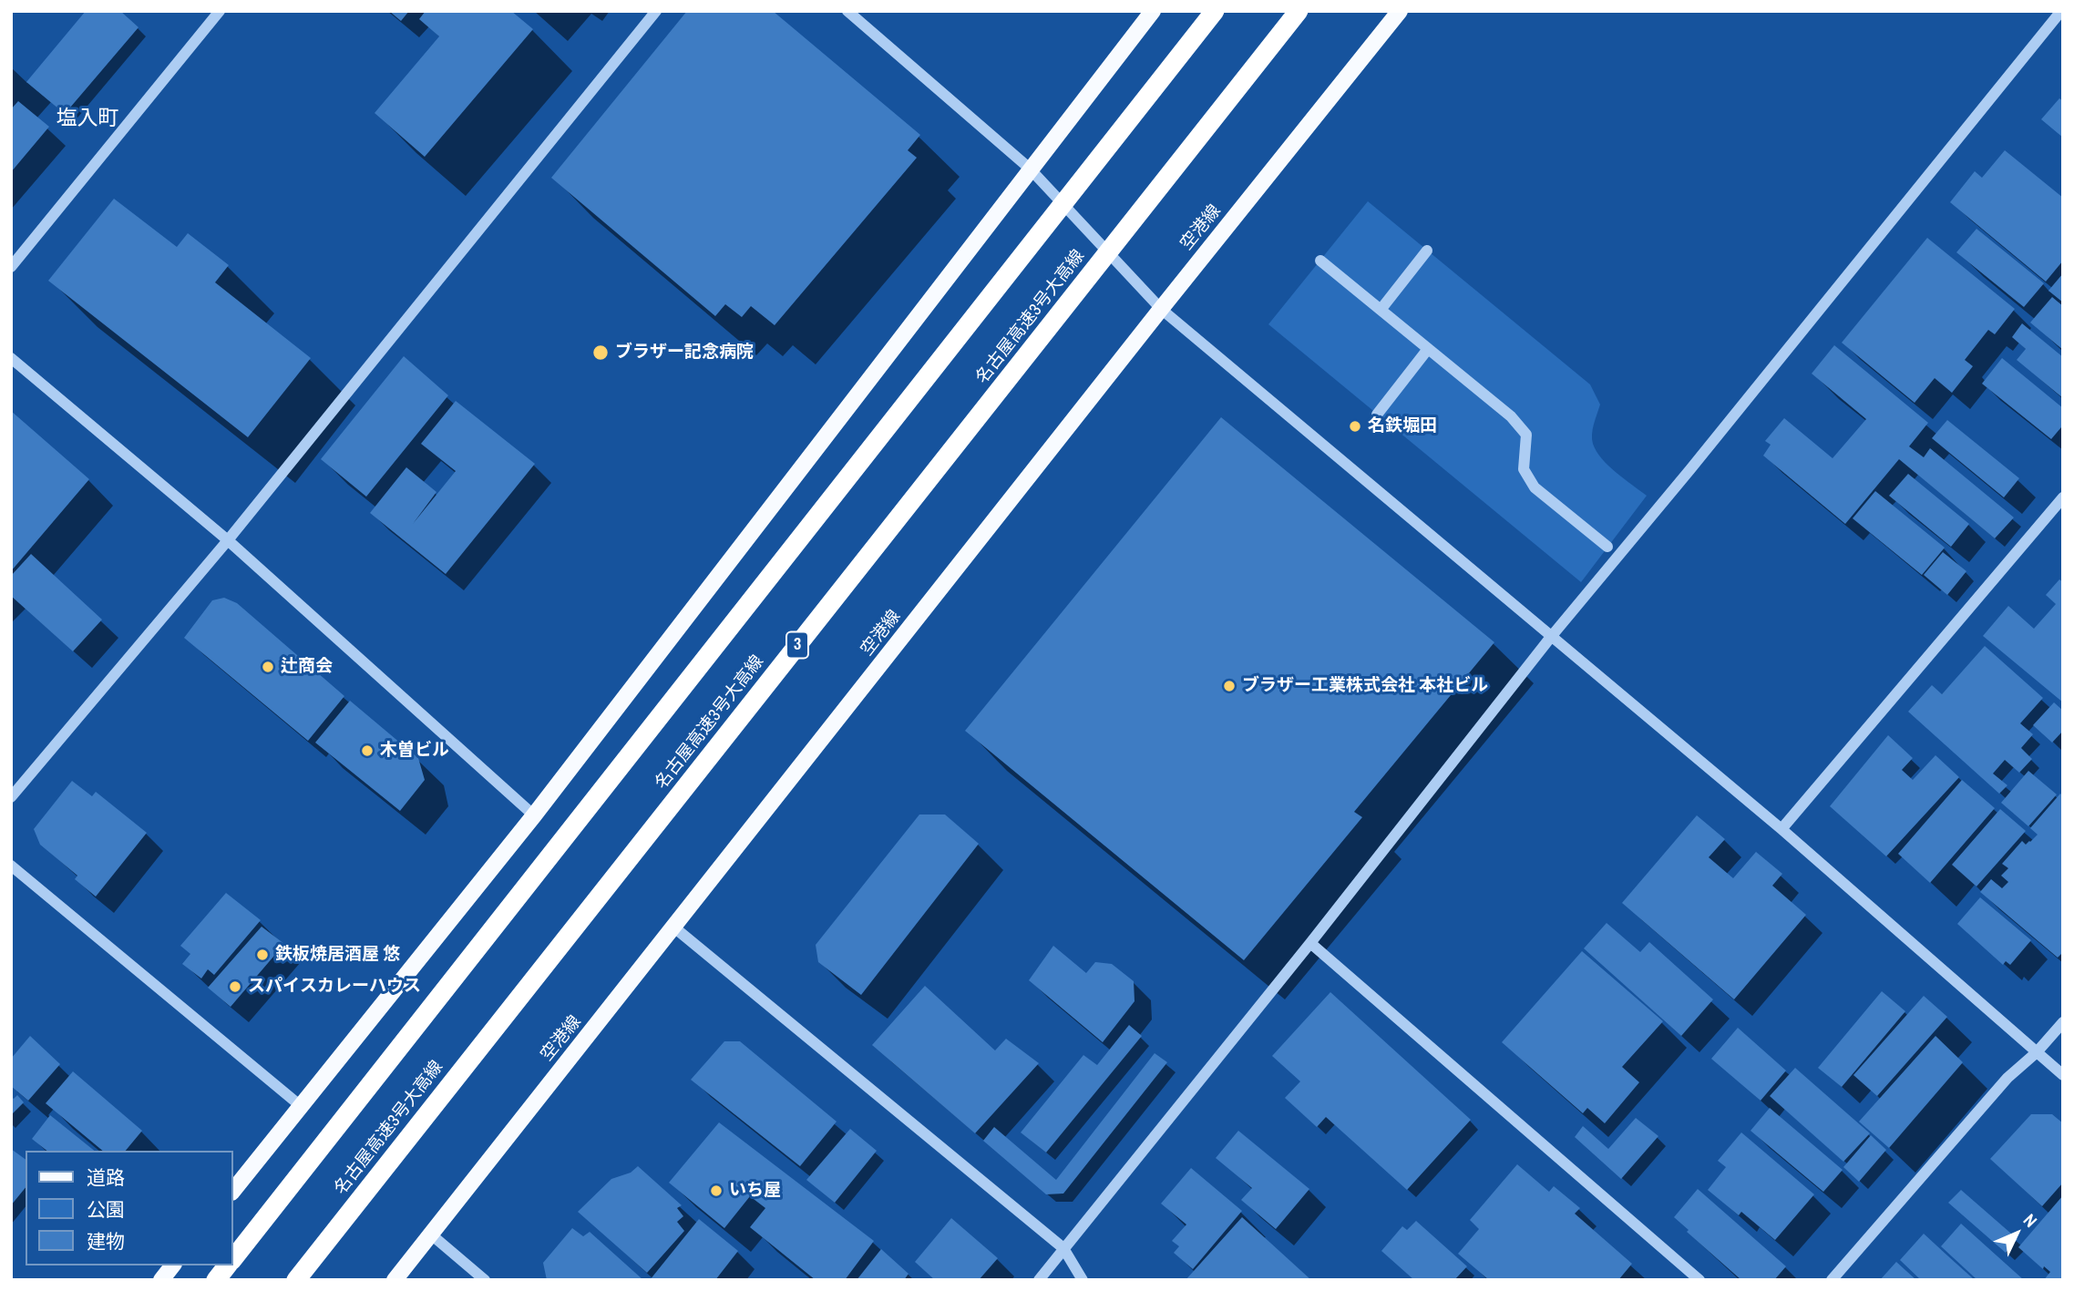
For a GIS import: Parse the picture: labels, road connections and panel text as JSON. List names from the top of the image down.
{
  "streets": {
    "highway": ["名古屋高速3号大高線", "3"],
    "main road": ["空港線"]
  },
  "districts": ["塩入町"],
  "places": [
    "ブラザー記念病院",
    "名鉄堀田",
    "辻商会",
    "ブラザー工業株式会社 本社ビル",
    "木曽ビル",
    "鉄板焼居酒屋 悠",
    "スパイスカレーハウス",
    "いち屋"
  ],
  "legend": ["道路", "公園", "建物"],
  "north": "top right"
}
